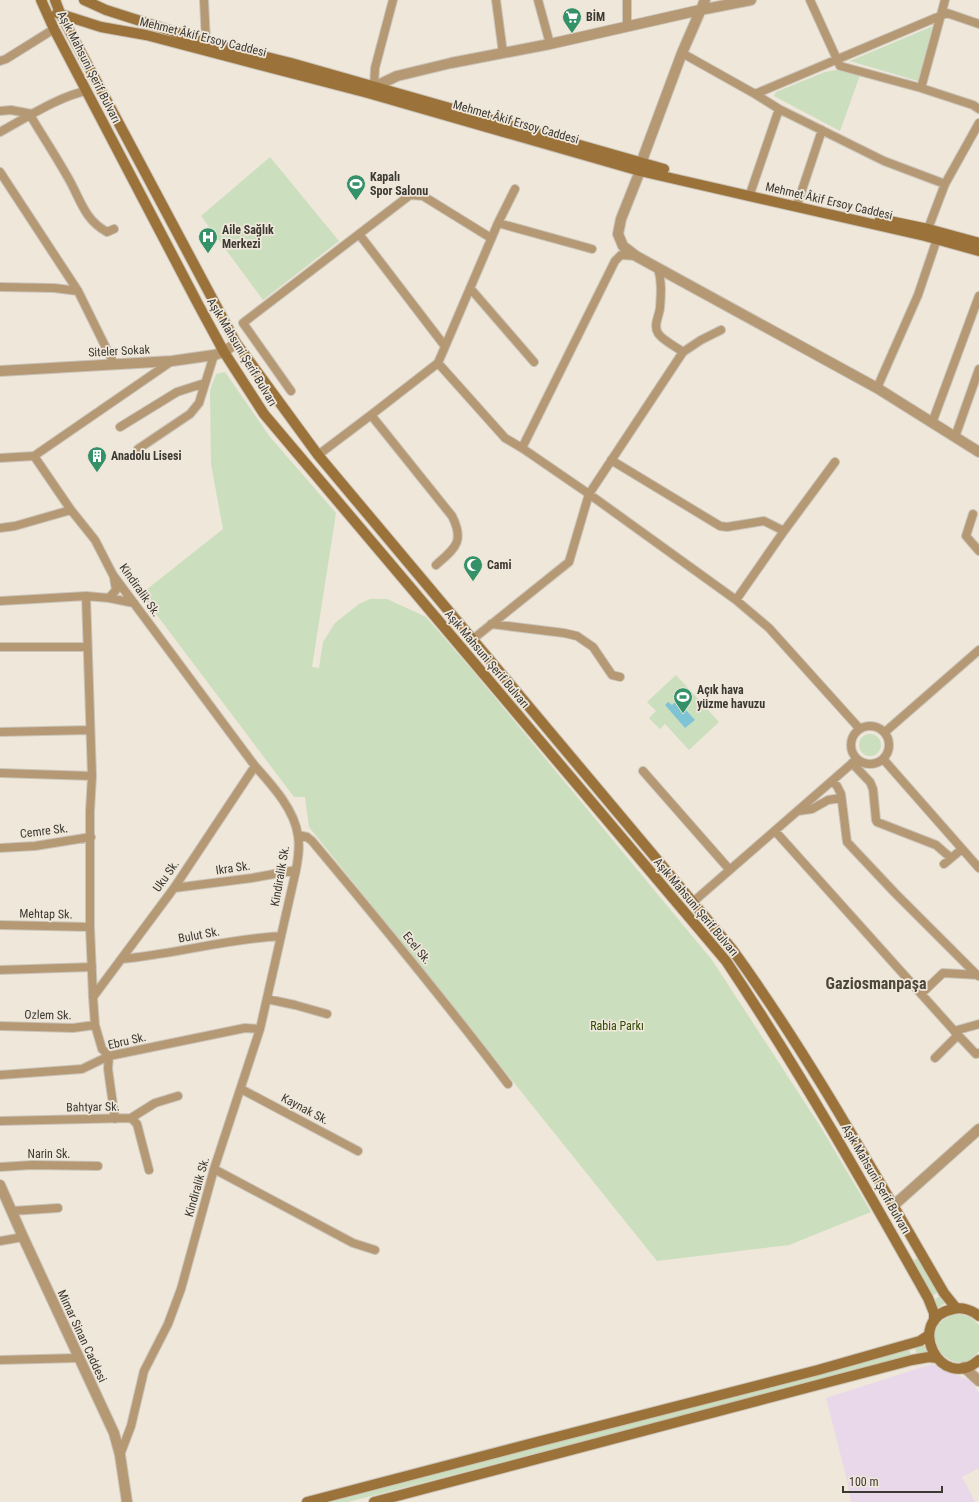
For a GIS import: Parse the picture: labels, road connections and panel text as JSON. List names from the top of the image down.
{
  "streets": {
    "main road": ["Mehmet Âkif Ersoy Caddesi", "Aşık Mahsuni Şerif Bulvarı"],
    "street": [
      "Siteler Sokak",
      "Kindiralik Sk.",
      "Cemre Sk.",
      "Ikra Sk.",
      "Uku Sk.",
      "Mehtap Sk.",
      "Bulut Sk.",
      "Ecel Sk.",
      "Ozlem Sk.",
      "Ebru Sk.",
      "Bahtyar Sk.",
      "Kaynak Sk.",
      "Narin Sk.",
      "Mimar Sinan Caddesi"
    ]
  },
  "crossings": [
    ["Mehmet Âkif Ersoy Caddesi", "Aşık Mahsuni Şerif Bulvarı"],
    ["Aşık Mahsuni Şerif Bulvarı", "Siteler Sokak"],
    ["Kindiralik Sk.", "Ikra Sk."],
    ["Kindiralik Sk.", "Uku Sk."],
    ["Kindiralik Sk.", "Bulut Sk."],
    ["Kindiralik Sk.", "Ecel Sk."],
    ["Kindiralik Sk.", "Ebru Sk."],
    ["Kindiralik Sk.", "Kaynak Sk."],
    ["Kindiralik Sk.", "Mimar Sinan Caddesi"],
    ["Ikra Sk.", "Uku Sk."],
    ["Uku Sk.", "Bulut Sk."]
  ],
  "districts": ["Gaziosmanpaşa"],
  "parks": ["Rabia Parkı"],
  "places": {
    "supermarket": ["BİM"],
    "sports": ["Kapalı Spor Salonu", "Açık hava yüzme havuzu"],
    "hospital": ["Aile Sağlık Merkezi"],
    "building": ["Anadolu Lisesi"],
    "mosque": ["Cami"]
  },
  "scale_bar": "100 m"
}
